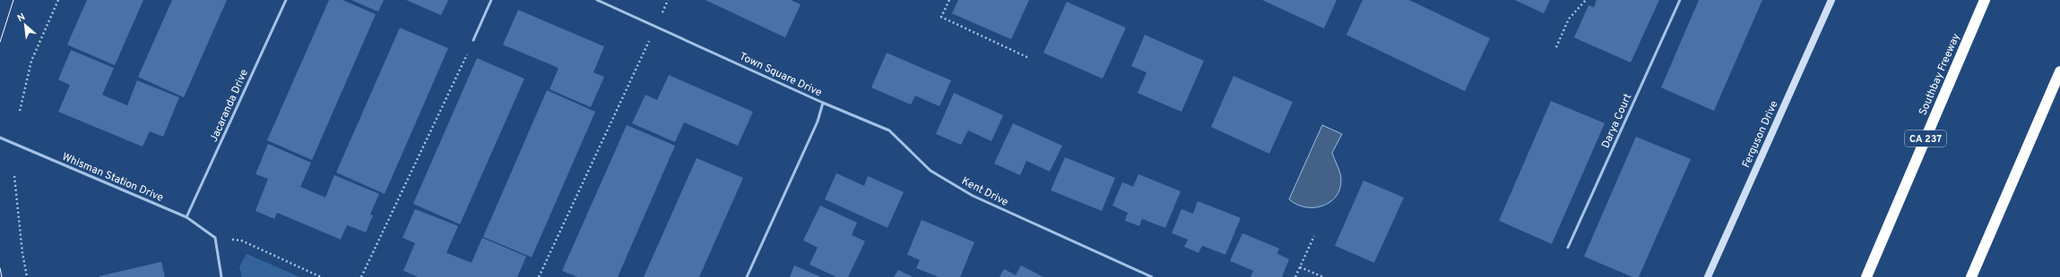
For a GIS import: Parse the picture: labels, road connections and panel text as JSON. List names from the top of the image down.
{
  "streets": {
    "highway": ["Southbay Freeway", "CA 237"],
    "street": ["Ferguson Drive"],
    "lane": [
      "Town Square Drive",
      "Jacaranda Drive",
      "Darya Court",
      "Whisman Station Drive",
      "Kent Drive"
    ]
  },
  "crossings": [
    ["Town Square Drive", "Kent Drive"],
    ["Jacaranda Drive", "Whisman Station Drive"]
  ],
  "north": "top left"
}
